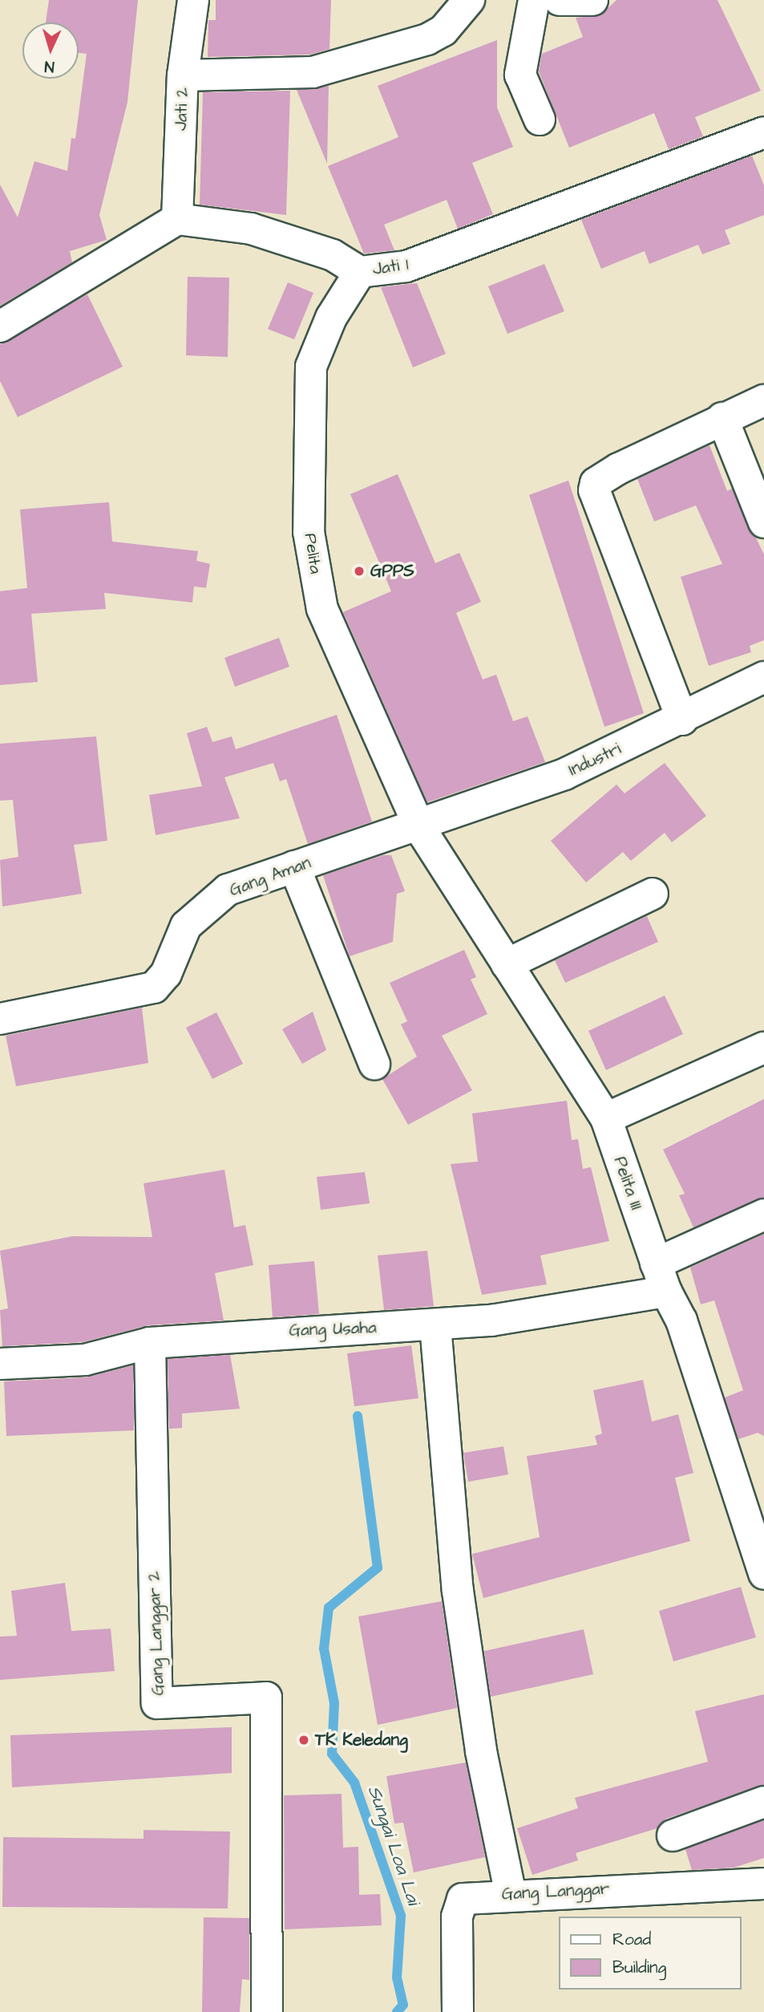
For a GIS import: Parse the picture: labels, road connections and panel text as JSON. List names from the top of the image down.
{
  "streets": {
    "street": [
      "Jati 2",
      "Jati 1",
      "Pelita",
      "Industri",
      "Gang Aman",
      "Pelita III",
      "Gang Usaha",
      "Gang Langgar 2",
      "Gang Langgar"
    ]
  },
  "crossings": [
    ["Jati 2", "Jati 1"],
    ["Jati 1", "Pelita"],
    ["Pelita", "Industri"],
    ["Pelita", "Gang Aman"],
    ["Pelita", "Pelita III"],
    ["Industri", "Gang Aman"],
    ["Industri", "Pelita III"],
    ["Gang Aman", "Pelita III"],
    ["Pelita III", "Gang Usaha"],
    ["Gang Usaha", "Gang Langgar 2"]
  ],
  "water": ["Sungai Loa Lai"],
  "places": ["GPPS", "TK Keledang"],
  "legend": ["Road", "Building"],
  "north": "bottom"
}
